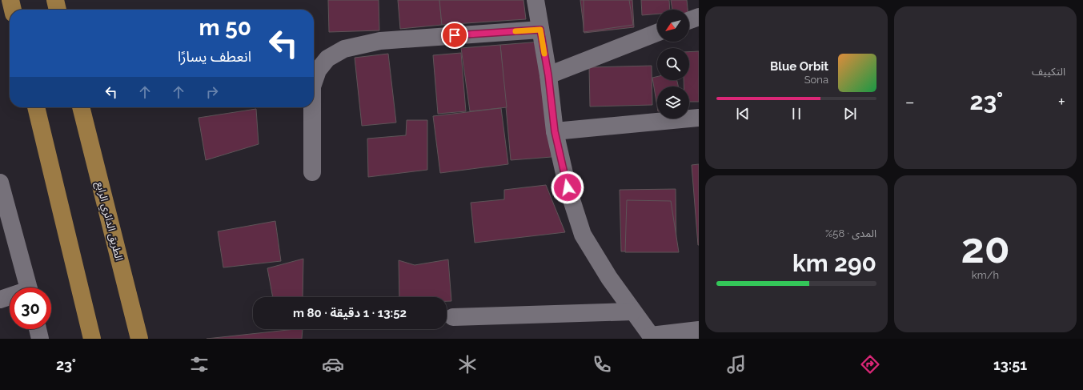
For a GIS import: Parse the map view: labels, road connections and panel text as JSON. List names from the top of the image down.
{
  "streets": {
    "main road": ["الطريق الدائري الرابع"]
  },
  "north": "bottom left",
  "page": {
    "tile": [
      "التكييف",
      ["20", "km/h"],
      ["المدى · 58%", "290 km"]
    ],
    "turn": ["50 m", "انعطف يسارًا"],
    "song": ["Blue Orbit", "Sona"],
    "heat": ["−", "23°", "+"],
    "limit": "30",
    "trip": "13:52 · 1 دقيقة · 80 m",
    "tabs": ["13:51", "23°"]
  }
}
